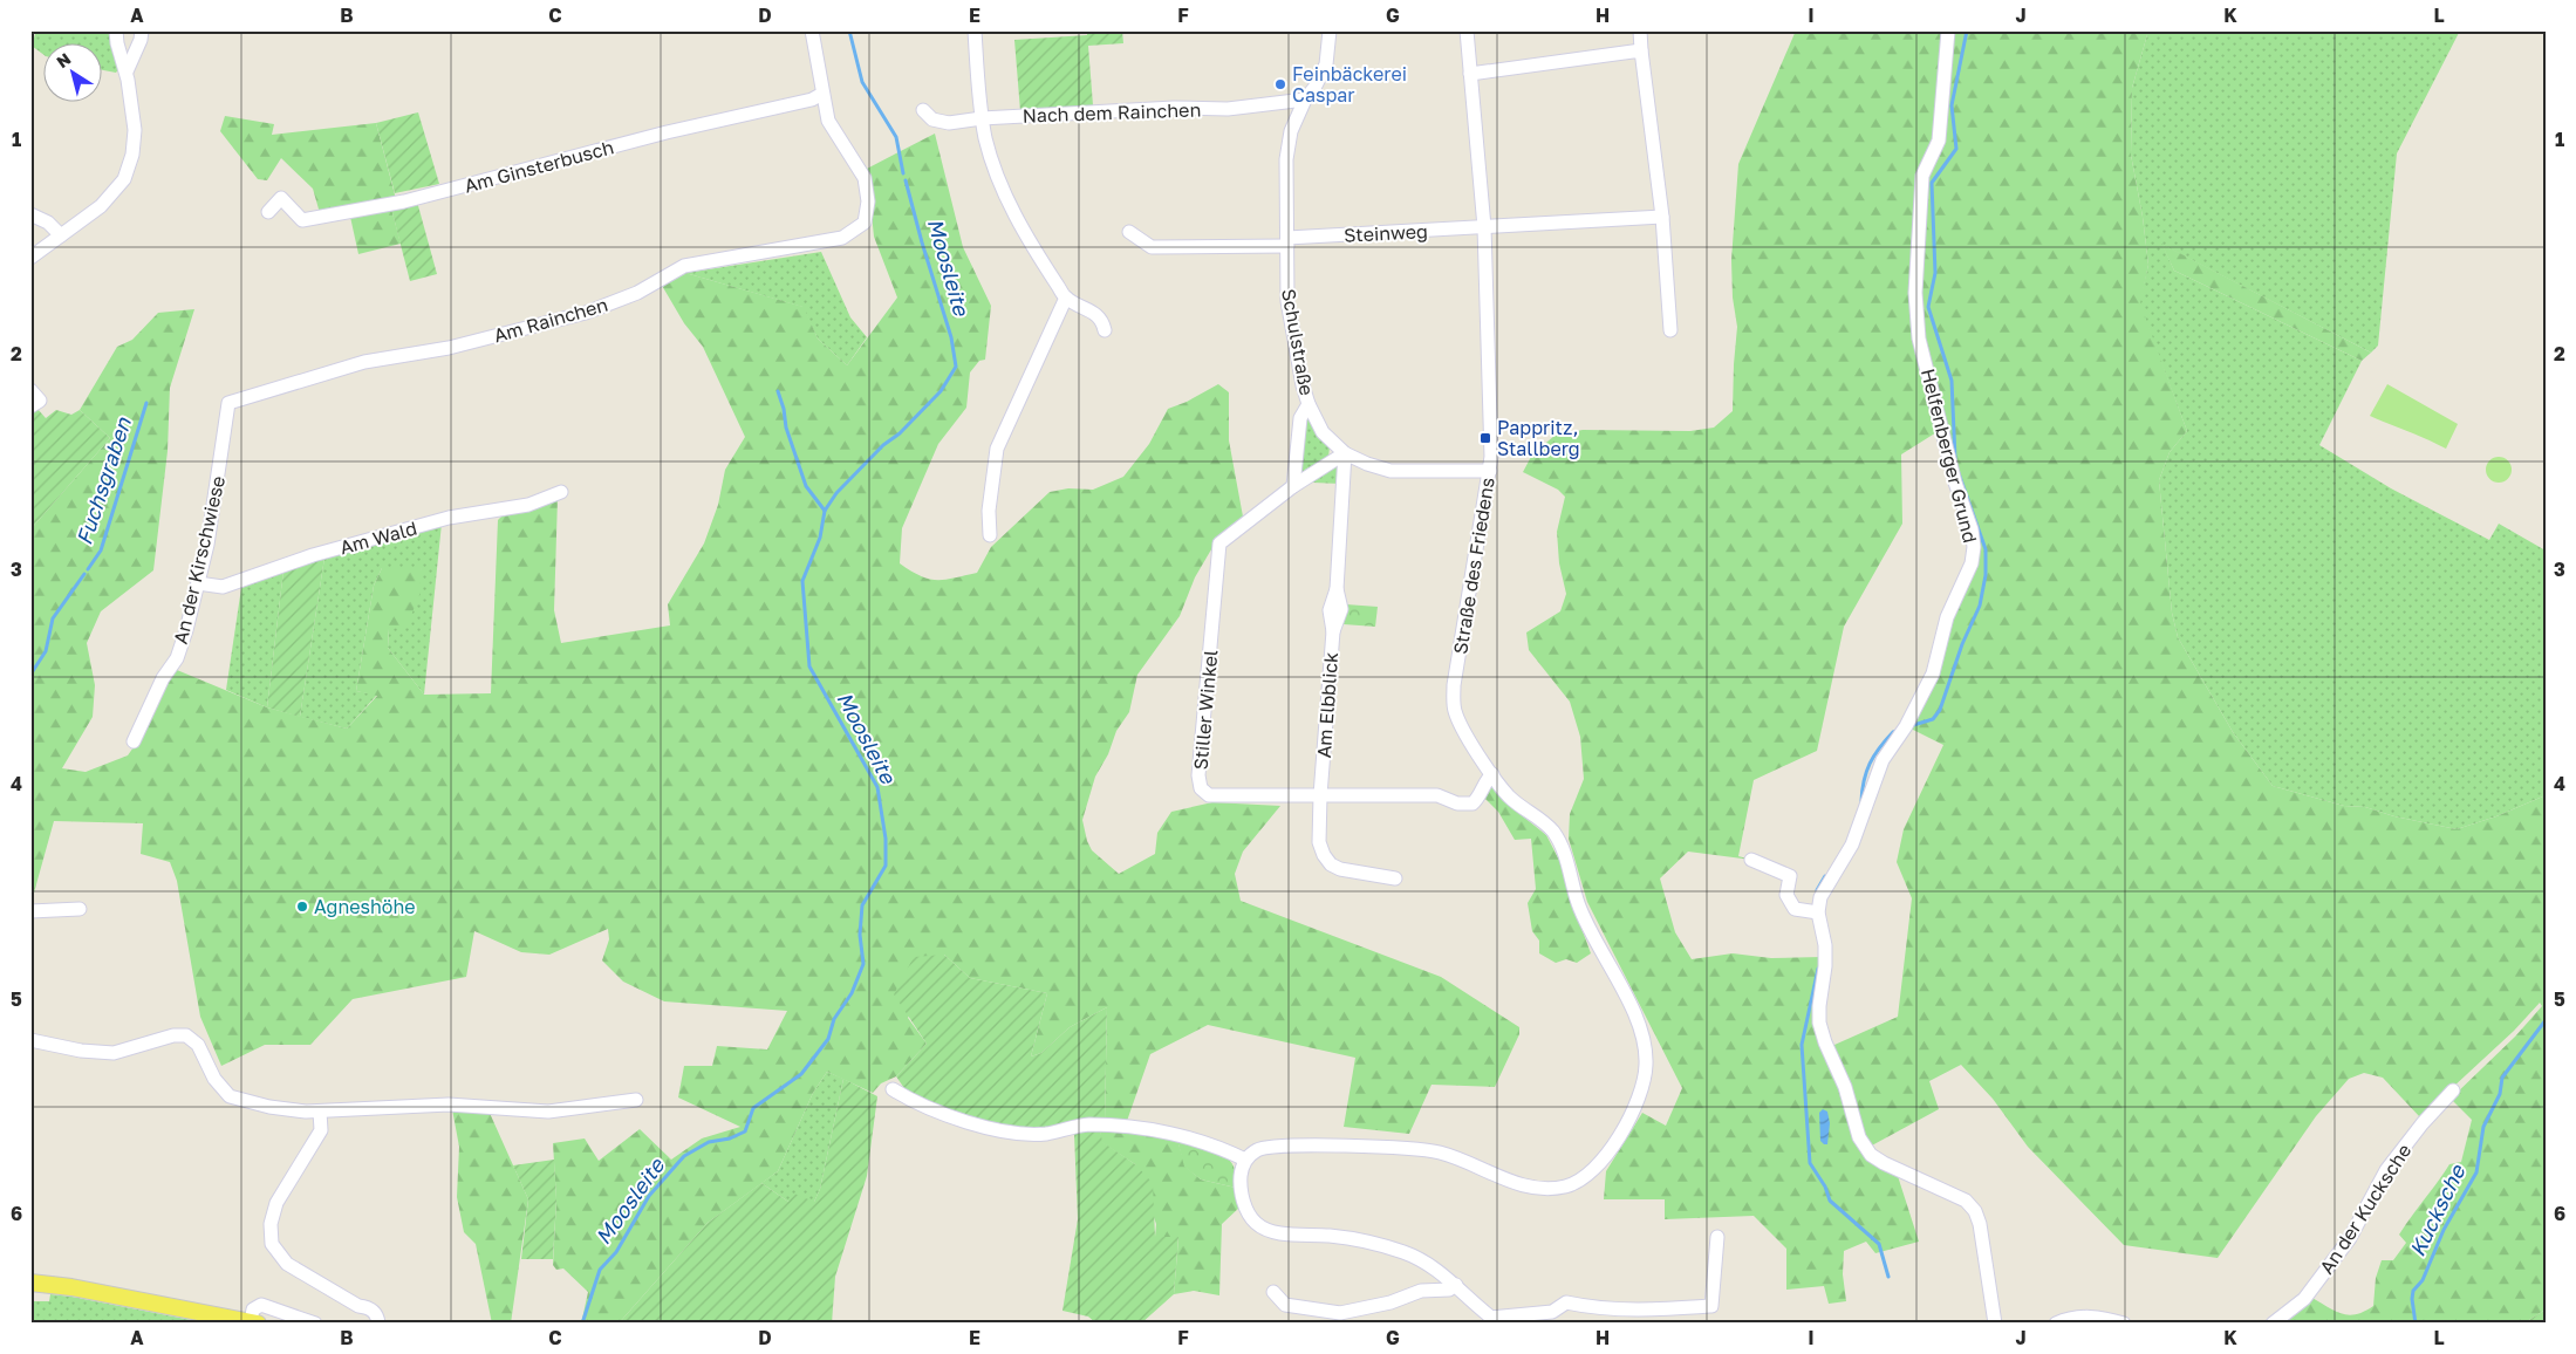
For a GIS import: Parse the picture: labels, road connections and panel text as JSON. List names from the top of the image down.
{
  "streets": {
    "street": [
      "Nach dem Rainchen",
      "Am Ginsterbusch",
      "Steinweg",
      "Am Rainchen",
      "Schulstraße",
      "Helfenberger Grund",
      "Am Wald",
      "An der Kirschwiese",
      "Straße des Friedens",
      "Am Elbblick",
      "Stiller Winkel",
      "An der Kucksche"
    ]
  },
  "crossings": [
    ["Nach dem Rainchen", "Schulstraße"],
    ["Am Ginsterbusch", "Am Rainchen"],
    ["Steinweg", "Schulstraße"],
    ["Steinweg", "Straße des Friedens"],
    ["Am Rainchen", "An der Kirschwiese"],
    ["Schulstraße", "Straße des Friedens"],
    ["Schulstraße", "Am Elbblick"],
    ["Am Wald", "An der Kirschwiese"],
    ["Am Elbblick", "Stiller Winkel"]
  ],
  "water": ["Moosleite", "Fuchsgraben", "Kucksche"],
  "places": {
    "other": ["Feinbäckerei Caspar", "Agneshöhe"],
    "transit": ["Pappritz, Stallberg"]
  },
  "north": "top left",
  "grid": {
    "columns": [
      "A",
      "B",
      "C",
      "D",
      "E",
      "F",
      "G",
      "H",
      "I",
      "J",
      "K",
      "L"
    ],
    "rows": [
      "1",
      "2",
      "3",
      "4",
      "5",
      "6"
    ]
  }
}
